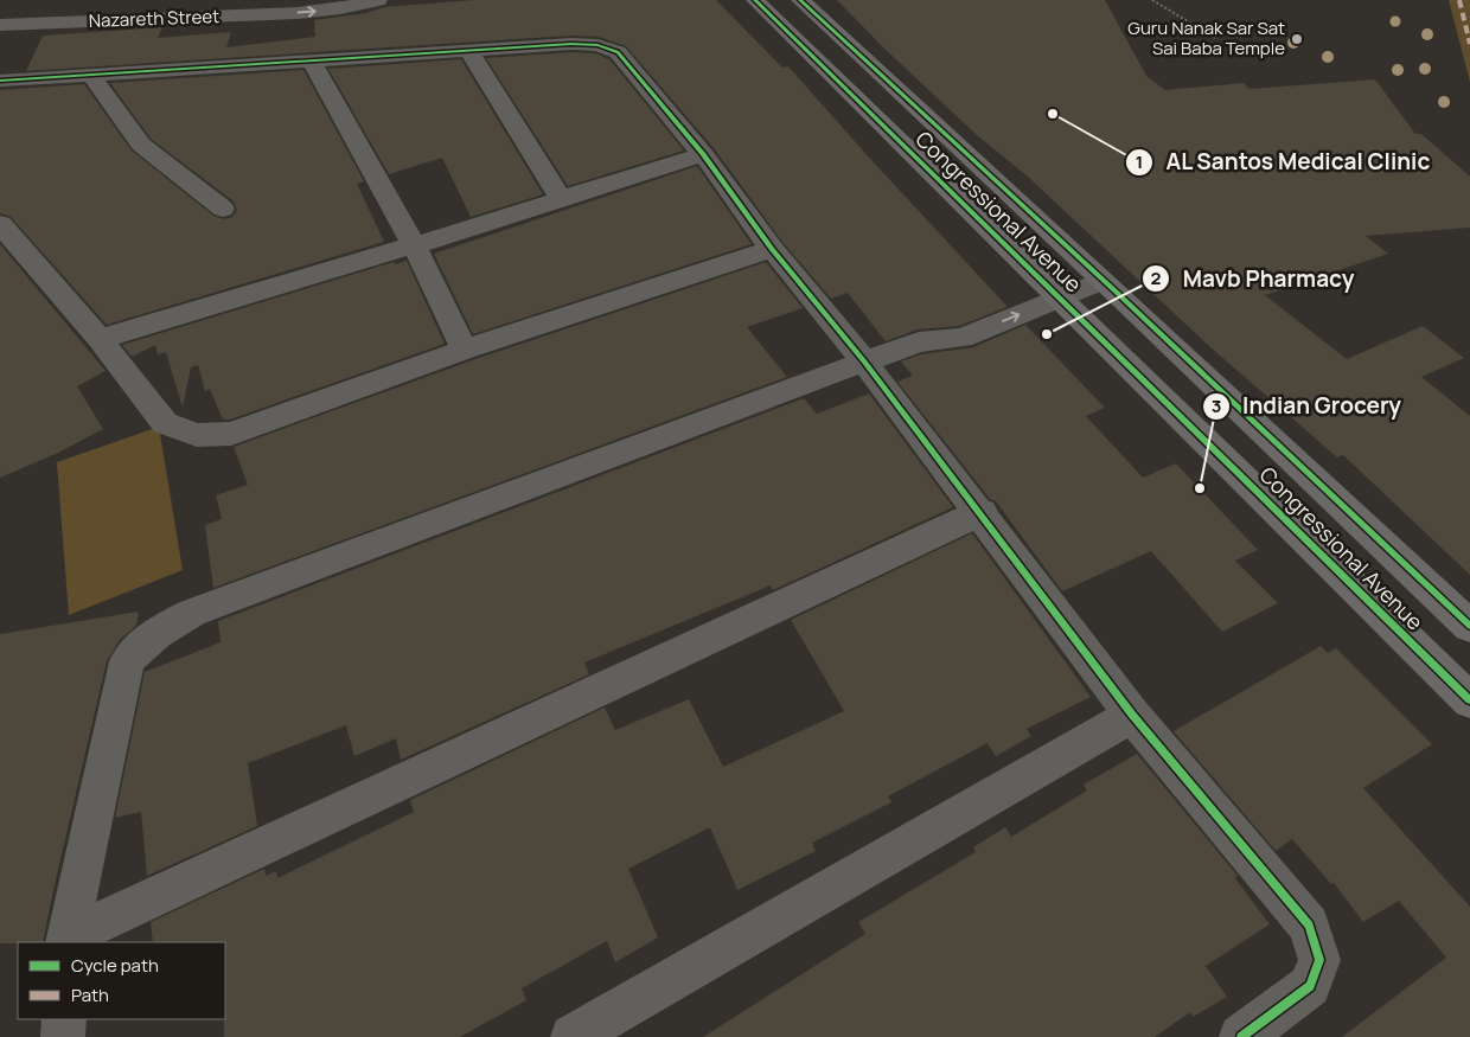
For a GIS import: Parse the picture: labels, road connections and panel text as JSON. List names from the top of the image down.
{
  "streets": {
    "main road": ["Congressional Avenue"],
    "street": ["Nazareth Street"]
  },
  "places": [
    "Guru Nanak Sar Sat Sai Baba Temple",
    "AL Santos Medical Clinic",
    "Mavb Pharmacy",
    "Indian Grocery"
  ],
  "legend": ["Cycle path", "Path"]
}
